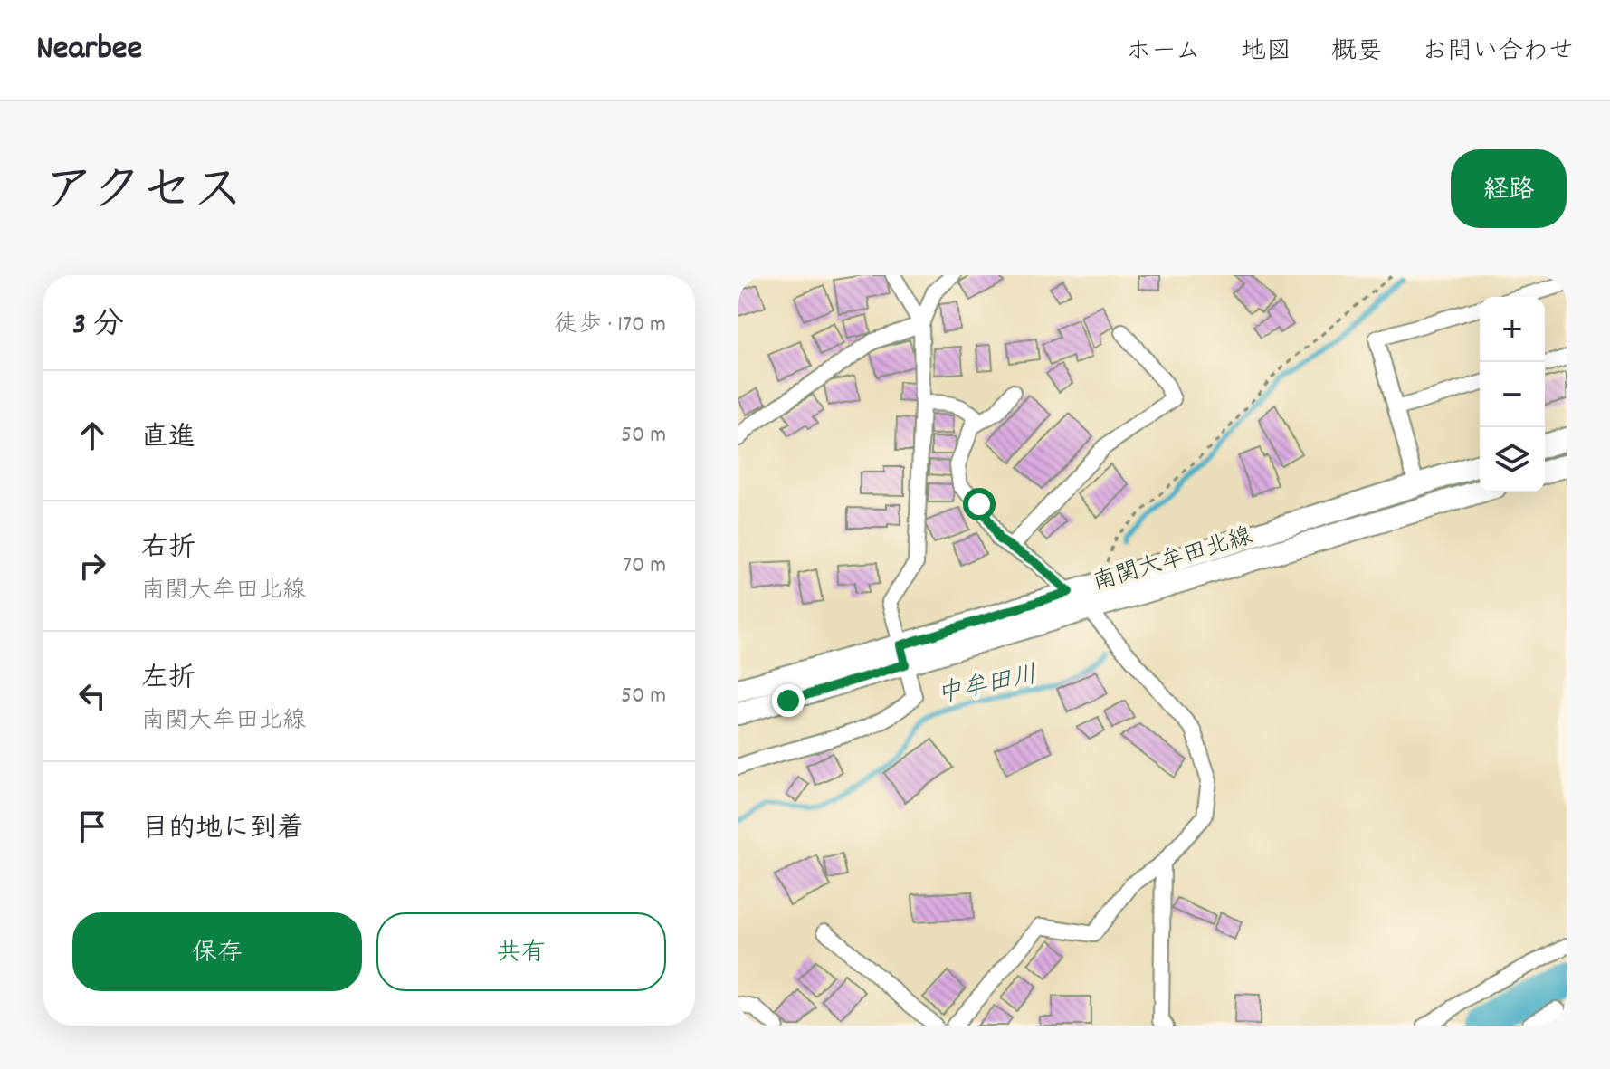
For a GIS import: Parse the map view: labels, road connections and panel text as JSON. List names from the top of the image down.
{
  "streets": {
    "main road": ["南関大牟田北線"]
  },
  "water": ["中牟田川"],
  "page": {
    "header": "Nearbee",
    "nav": [
      "ホーム",
      "地図",
      "概要",
      "お問い合わせ"
    ],
    "title": "アクセス",
    "buttons": [
      "経路",
      ["保存", "共有"]
    ],
    "heading": ["3 分", "徒歩 · 170 m"],
    "map_buttons": ["+", "−"],
    "list": [
      ["直進", "50 m"],
      ["右折", "南関大牟田北線", "70 m"],
      ["左折", "南関大牟田北線", "50 m"],
      "目的地に到着"
    ]
  }
}
